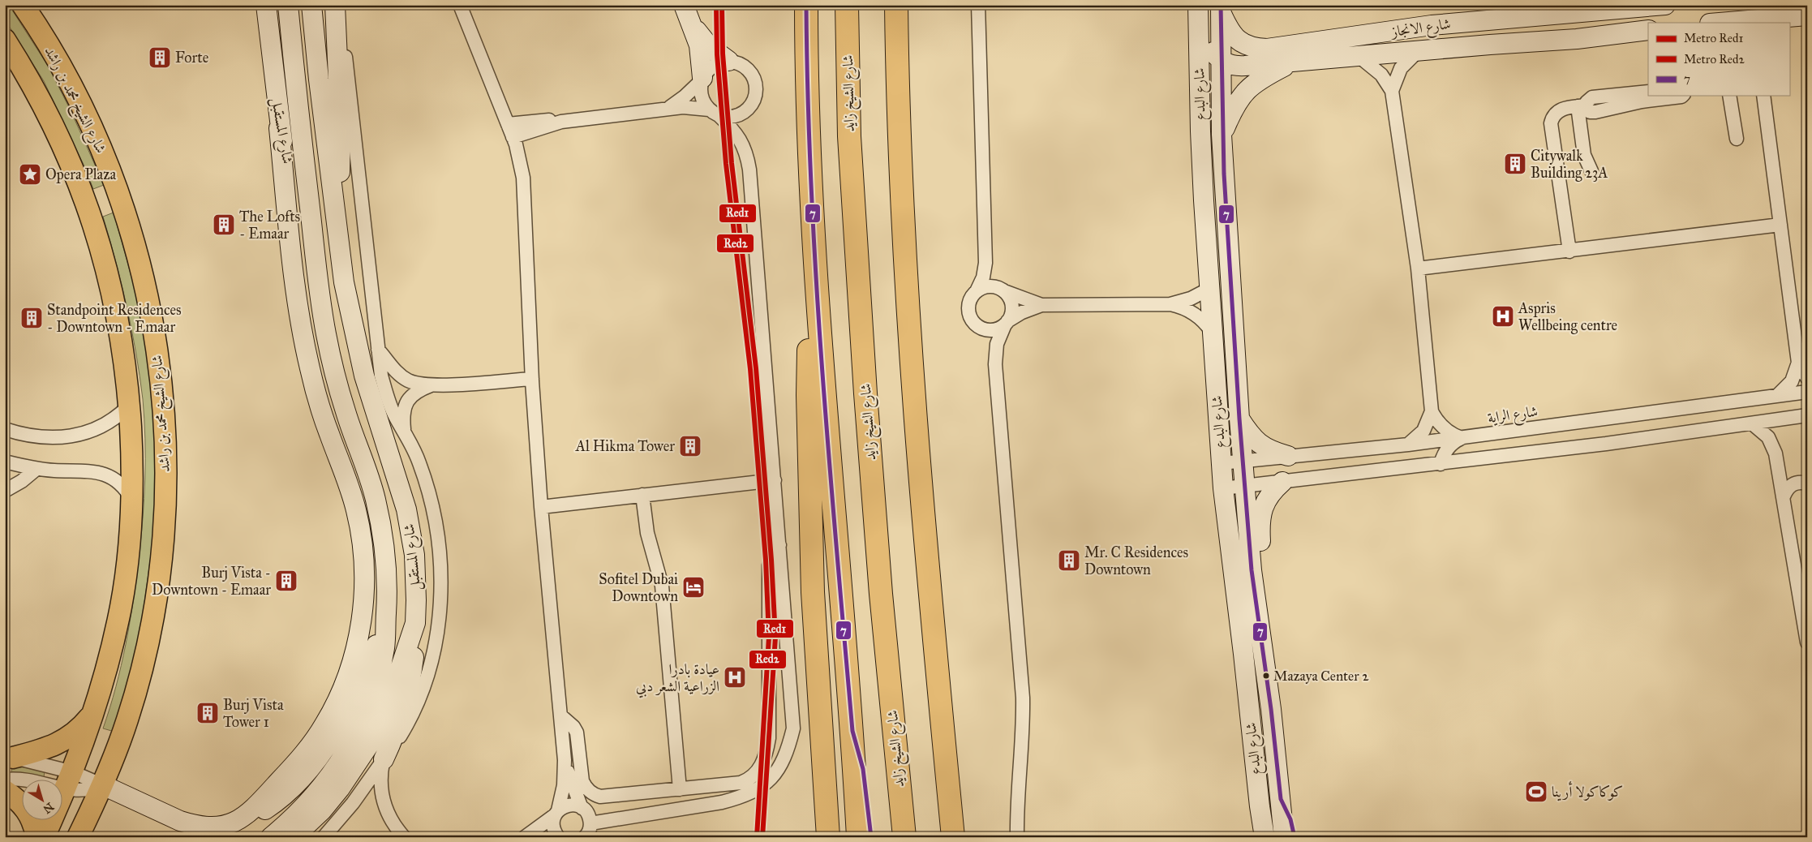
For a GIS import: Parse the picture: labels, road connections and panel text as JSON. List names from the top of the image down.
{
  "streets": {
    "highway": ["شارع الشيخ زايد"],
    "main road": [
      "شارع الانجاز",
      "شارع البدع",
      "شارع الشيخ محمد بن راشد",
      "شارع المستقبل"
    ],
    "street": ["شارع الراية"]
  },
  "crossings": [
    ["شارع الانجاز", "شارع البدع"],
    ["شارع البدع", "شارع الراية"]
  ],
  "places": {
    "building": [
      "Forte",
      "Citywalk Building 23A",
      "The Lofts - Emaar",
      "Standpoint Residences - Downtown - Emaar",
      "Al Hikma Tower",
      "Mr. C Residences Downtown",
      "Burj Vista - Downtown - Emaar",
      "Burj Vista Tower 1"
    ],
    "place": ["Opera Plaza"],
    "hospital": ["Aspris Wellbeing centre", "عيادة بادرا الزراعية الشعر دبي"],
    "hotel": ["Sofitel Dubai Downtown"],
    "other": ["Mazaya Center 2"],
    "sports": ["كوكاكولا أرينا"]
  },
  "lines": ["metro line Red1", "metro line Red2", "transit line 7"],
  "legend": ["Metro Red1", "Metro Red2", "7"],
  "north": "bottom right"
}
